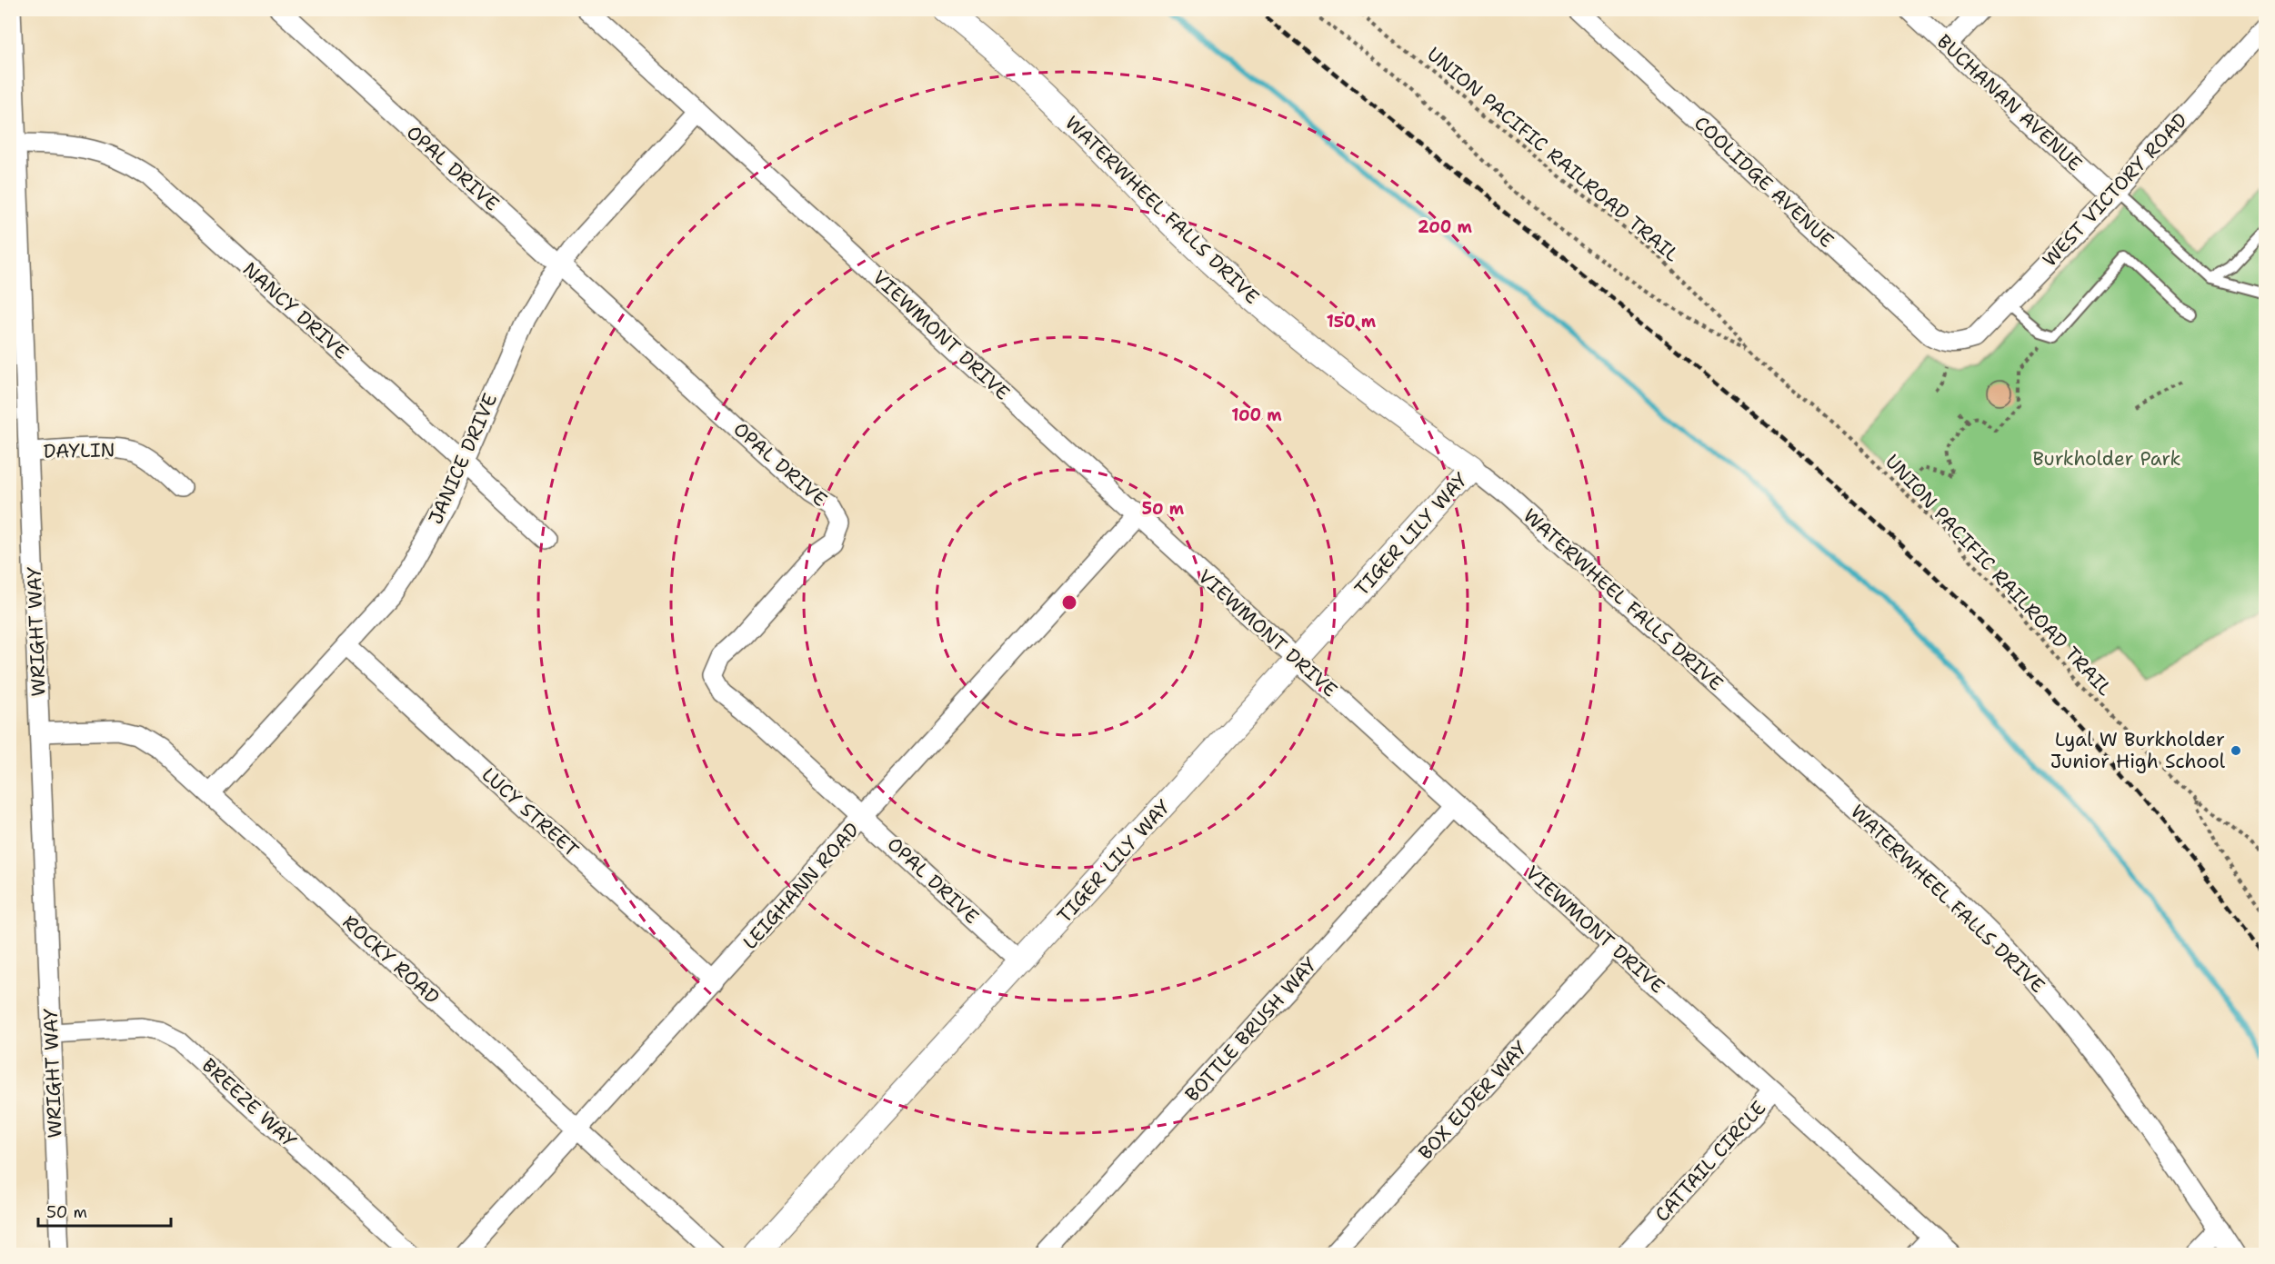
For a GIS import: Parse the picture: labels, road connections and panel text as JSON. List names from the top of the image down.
{
  "streets": {
    "street": [
      "BUCHANAN AVENUE",
      "OPAL DRIVE",
      "COOLIDGE AVENUE",
      "WEST VICTORY ROAD",
      "WATERWHEEL FALLS DRIVE",
      "NANCY DRIVE",
      "VIEWMONT DRIVE",
      "DAYLIN",
      "JANICE DRIVE",
      "TIGER LILY WAY",
      "WRIGHT WAY",
      "LUCY STREET",
      "LEIGHANN ROAD",
      "ROCKY ROAD",
      "BOTTLE BRUSH WAY",
      "BOX ELDER WAY",
      "BREEZE WAY",
      "CATTAIL CIRCLE"
    ],
    "path": ["UNION PACIFIC RAILROAD TRAIL"]
  },
  "crossings": [
    ["BUCHANAN AVENUE", "WEST VICTORY ROAD"],
    ["OPAL DRIVE", "JANICE DRIVE"],
    ["OPAL DRIVE", "TIGER LILY WAY"],
    ["OPAL DRIVE", "LEIGHANN ROAD"],
    ["COOLIDGE AVENUE", "WEST VICTORY ROAD"],
    ["WATERWHEEL FALLS DRIVE", "TIGER LILY WAY"],
    ["NANCY DRIVE", "JANICE DRIVE"],
    ["NANCY DRIVE", "WRIGHT WAY"],
    ["VIEWMONT DRIVE", "JANICE DRIVE"],
    ["VIEWMONT DRIVE", "TIGER LILY WAY"],
    ["VIEWMONT DRIVE", "LEIGHANN ROAD"],
    ["VIEWMONT DRIVE", "BOTTLE BRUSH WAY"],
    ["VIEWMONT DRIVE", "BOX ELDER WAY"],
    ["VIEWMONT DRIVE", "CATTAIL CIRCLE"],
    ["DAYLIN", "WRIGHT WAY"],
    ["JANICE DRIVE", "LUCY STREET"],
    ["JANICE DRIVE", "ROCKY ROAD"],
    ["WRIGHT WAY", "ROCKY ROAD"],
    ["WRIGHT WAY", "BREEZE WAY"],
    ["LUCY STREET", "LEIGHANN ROAD"],
    ["LEIGHANN ROAD", "ROCKY ROAD"]
  ],
  "parks": ["Burkholder Park"],
  "places": ["Lyal W Burkholder Junior High School"],
  "scale_bar": "50 m",
  "rings": [
    "200 m",
    "150 m",
    "100 m",
    "50 m"
  ]
}
